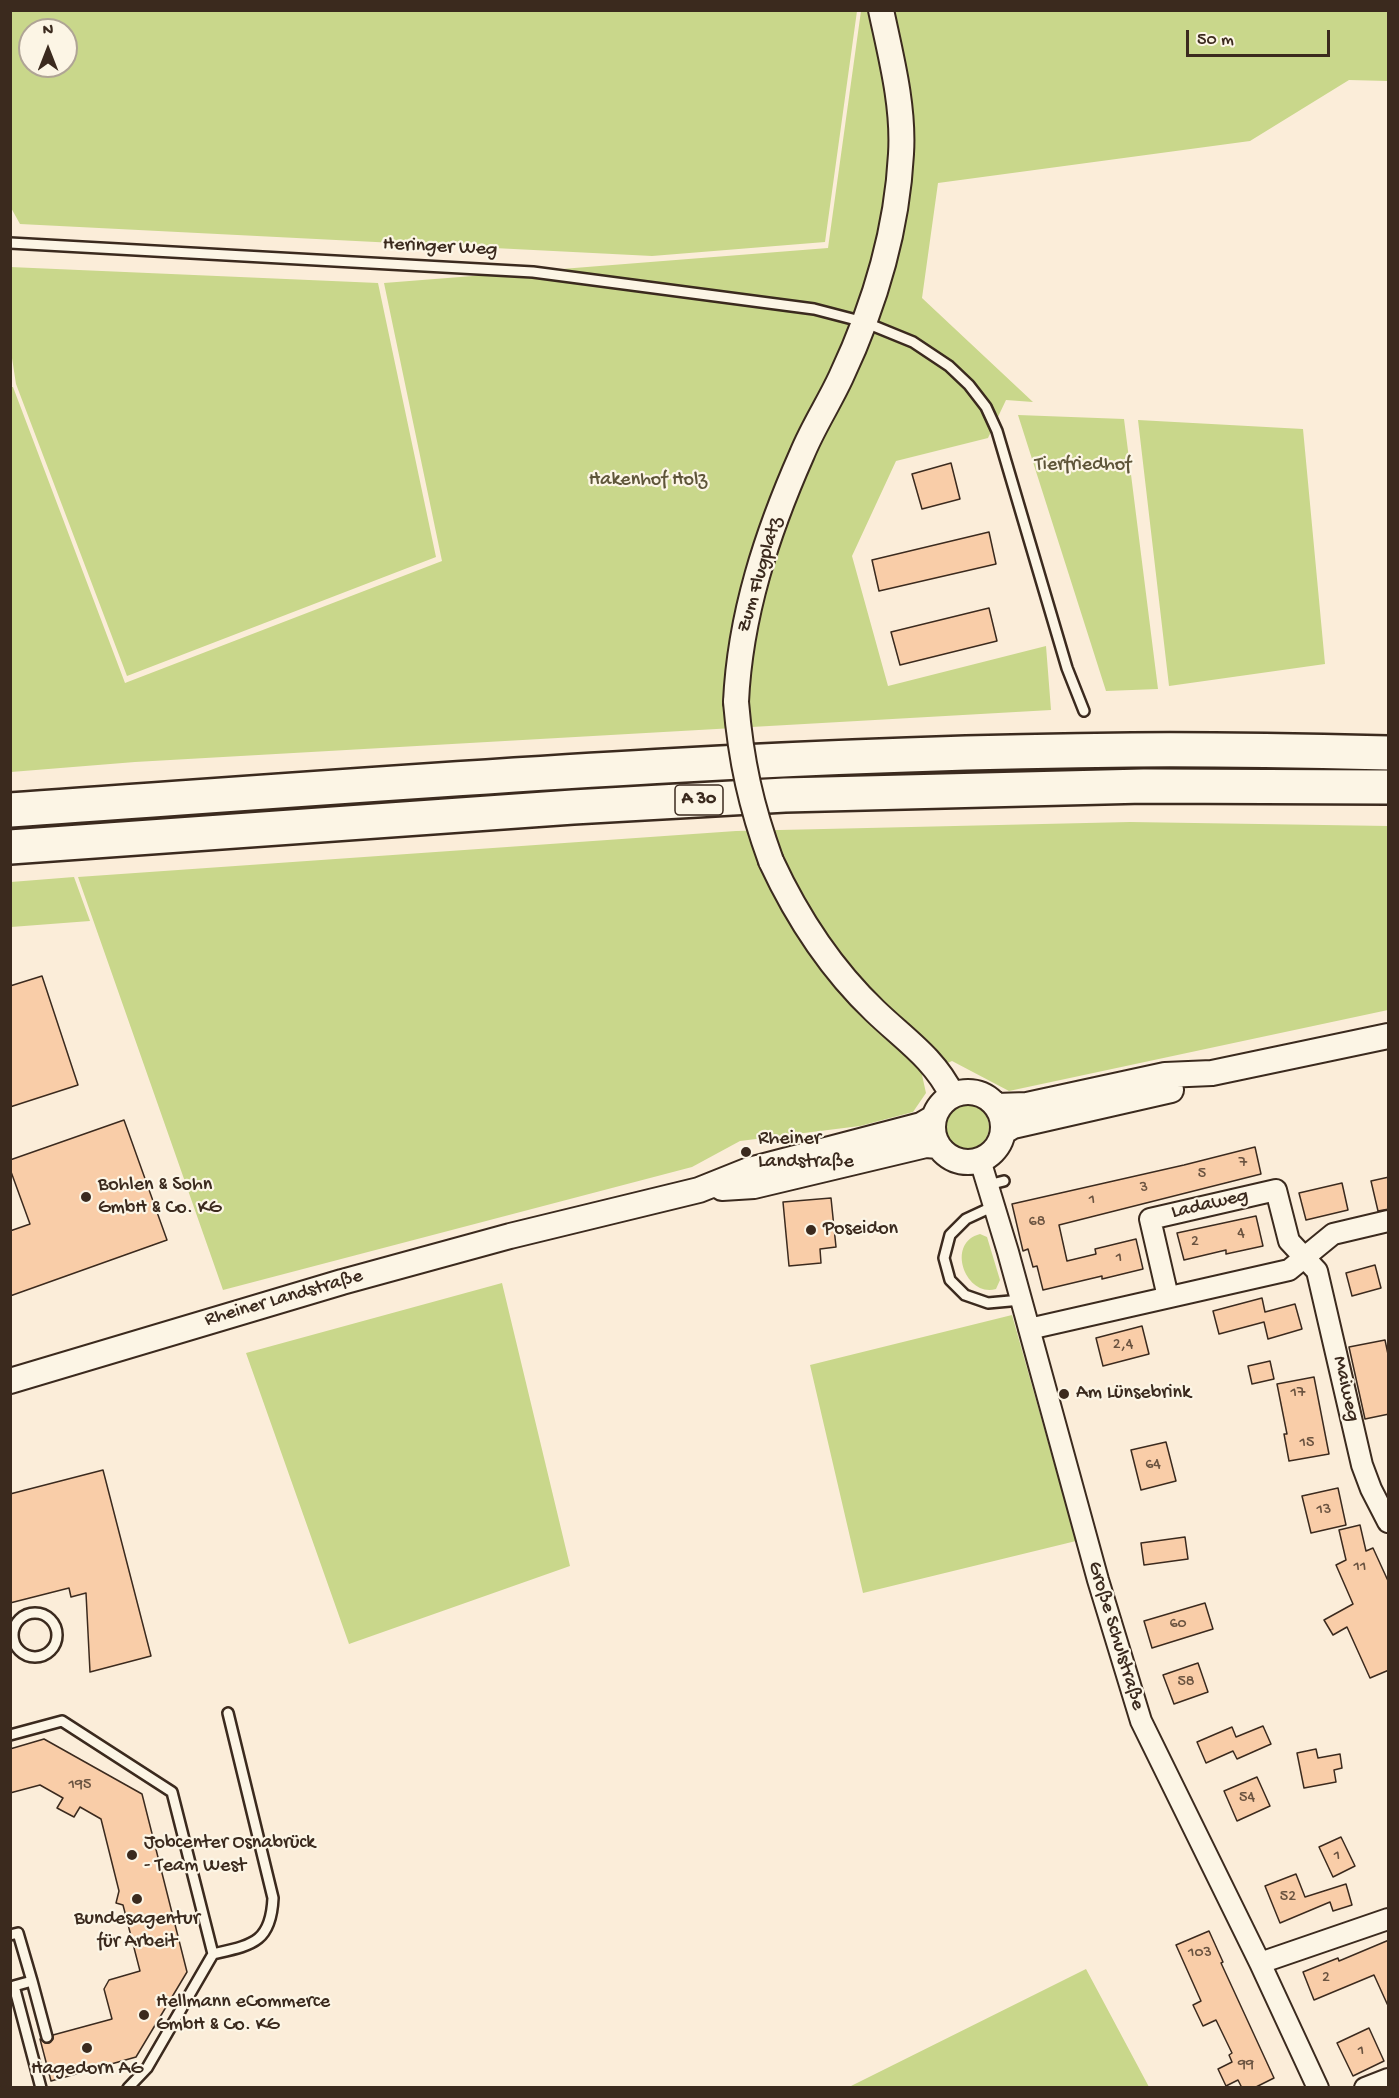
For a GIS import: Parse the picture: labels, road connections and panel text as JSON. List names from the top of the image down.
{
  "streets": {
    "highway": ["A 30"],
    "street": [
      "Zum Flugplatz",
      "Ladaweg",
      "Rheiner Landstraße",
      "Maiweg",
      "Große Schulstraße"
    ],
    "lane": ["Heringer Weg"]
  },
  "crossings": [
    ["Heringer Weg", "Zum Flugplatz"],
    ["Zum Flugplatz", "Rheiner Landstraße"],
    ["Zum Flugplatz", "Große Schulstraße"],
    ["Ladaweg", "Maiweg"],
    ["Rheiner Landstraße", "Große Schulstraße"]
  ],
  "parks": ["Tierfriedhof", "Hakenhof Holz"],
  "places": [
    "Rheiner Landstraße",
    "Bohlen & Sohn GmbH & Co. KG",
    "Poseidon",
    "Am Lünsebrink",
    "Jobcenter Osnabrück - Team West",
    "Bundesagentur für Arbeit",
    "Hellmann eCommerce GmbH & Co. KG",
    "Hagedorn AG"
  ],
  "house_numbers": [
    "7",
    "5",
    "3",
    "1",
    "68",
    "4",
    "2",
    "1",
    "2,4",
    "17",
    "15",
    "64",
    "13",
    "11",
    "60",
    "58",
    "195",
    "54",
    "1",
    "52",
    "103",
    "2",
    "1",
    "99"
  ],
  "scale_bar": "50 m",
  "north": "top"
}
